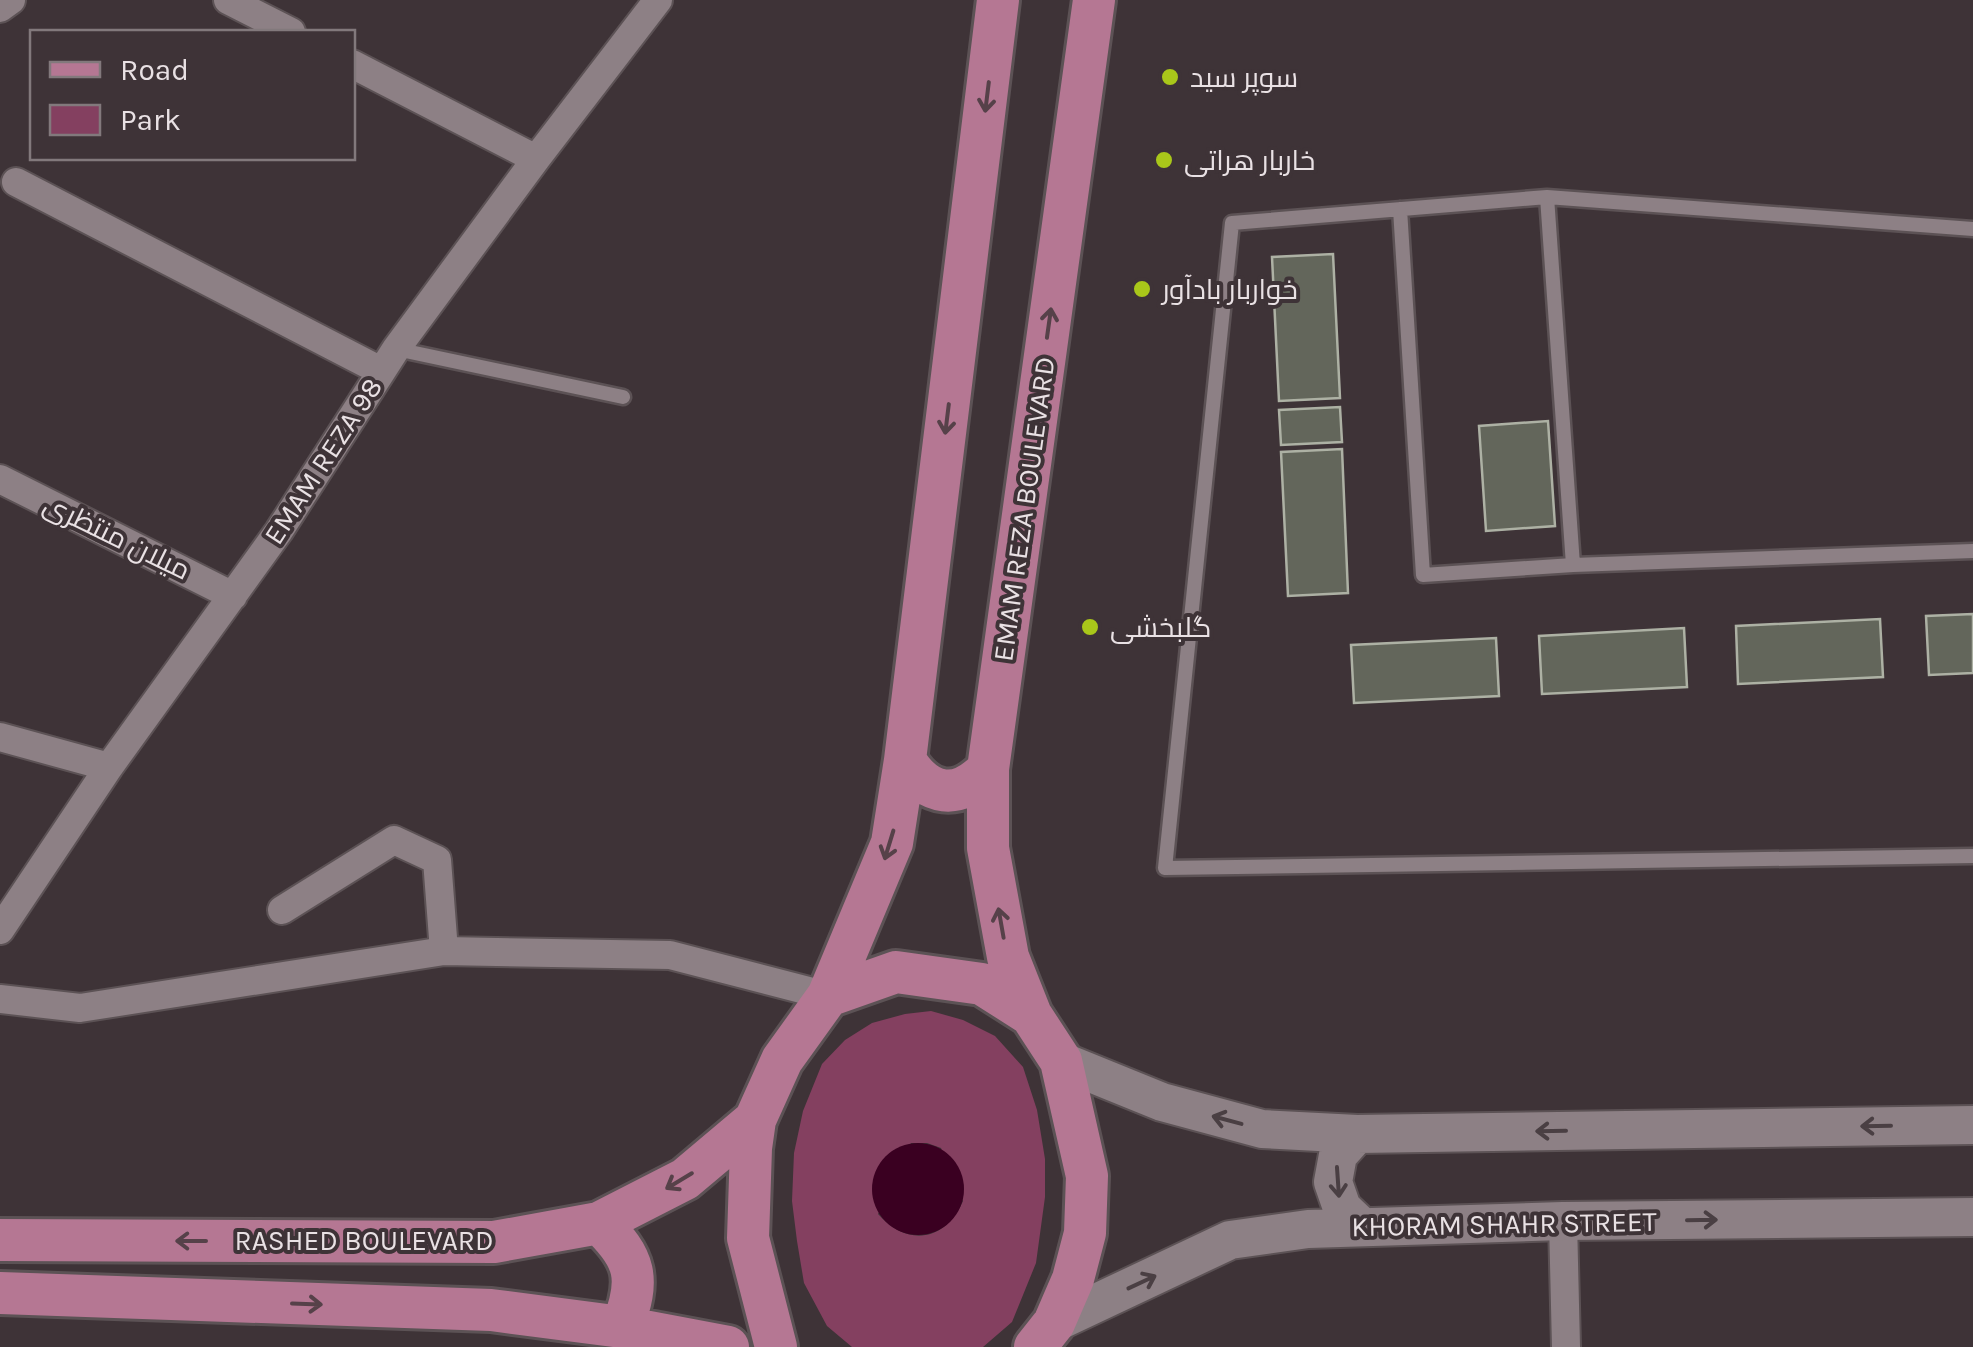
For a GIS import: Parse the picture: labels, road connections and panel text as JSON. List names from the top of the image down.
{
  "streets": {
    "main road": ["EMAM REZA BOULEVARD", "KHORAM SHAHR STREET", "RASHED BOULEVARD"],
    "street": ["EMAM REZA 98", "میلان منتظری"]
  },
  "crossings": [
    ["EMAM REZA 98", "میلان منتظری"]
  ],
  "places": [
    "سوپر سید",
    "خاربار هراتی",
    "خواربار بادآور",
    "گلبخشی"
  ],
  "legend": ["Road", "Park"]
}
